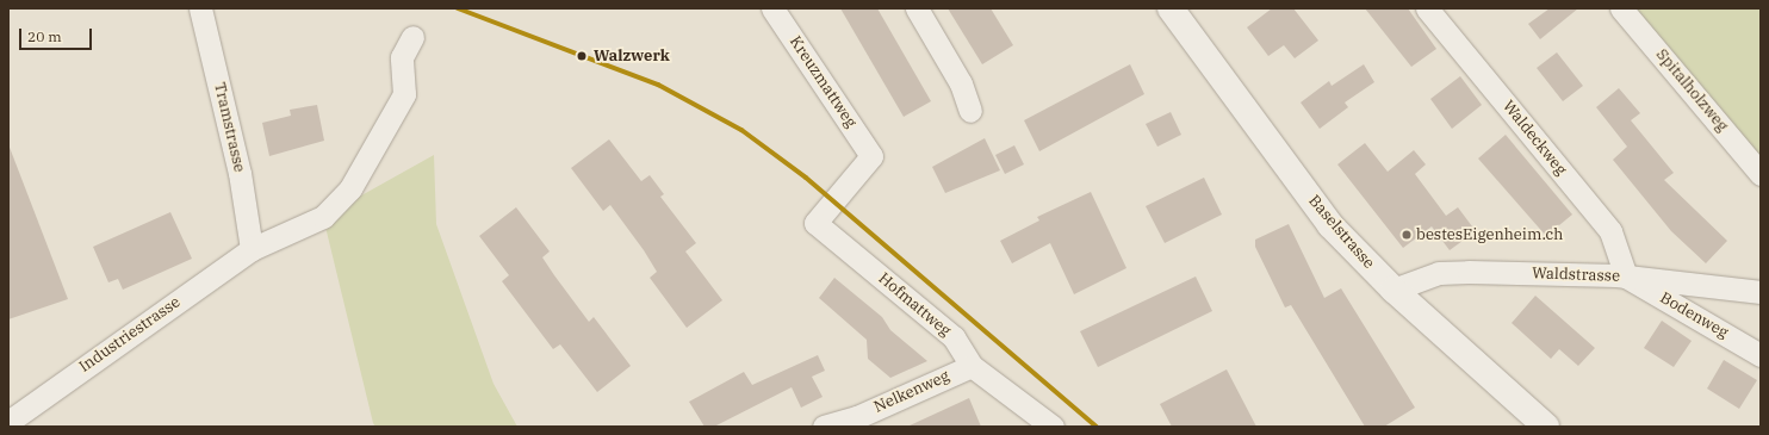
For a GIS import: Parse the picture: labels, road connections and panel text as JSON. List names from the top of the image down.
{
  "streets": {
    "main road": ["Baselstrasse"],
    "street": [
      "Kreuzmattweg",
      "Spitalholzweg",
      "Tramstrasse",
      "Waldeckweg",
      "Waldstrasse",
      "Hofmattweg",
      "Bodenweg",
      "Industriestrasse",
      "Nelkenweg"
    ]
  },
  "crossings": [
    ["Kreuzmattweg", "Hofmattweg"],
    ["Tramstrasse", "Industriestrasse"],
    ["Waldeckweg", "Waldstrasse"],
    ["Waldeckweg", "Bodenweg"],
    ["Baselstrasse", "Waldstrasse"],
    ["Waldstrasse", "Bodenweg"],
    ["Hofmattweg", "Nelkenweg"]
  ],
  "places": ["Walzwerk", "bestesEigenheim.ch"],
  "scale_bar": "20 m"
}
